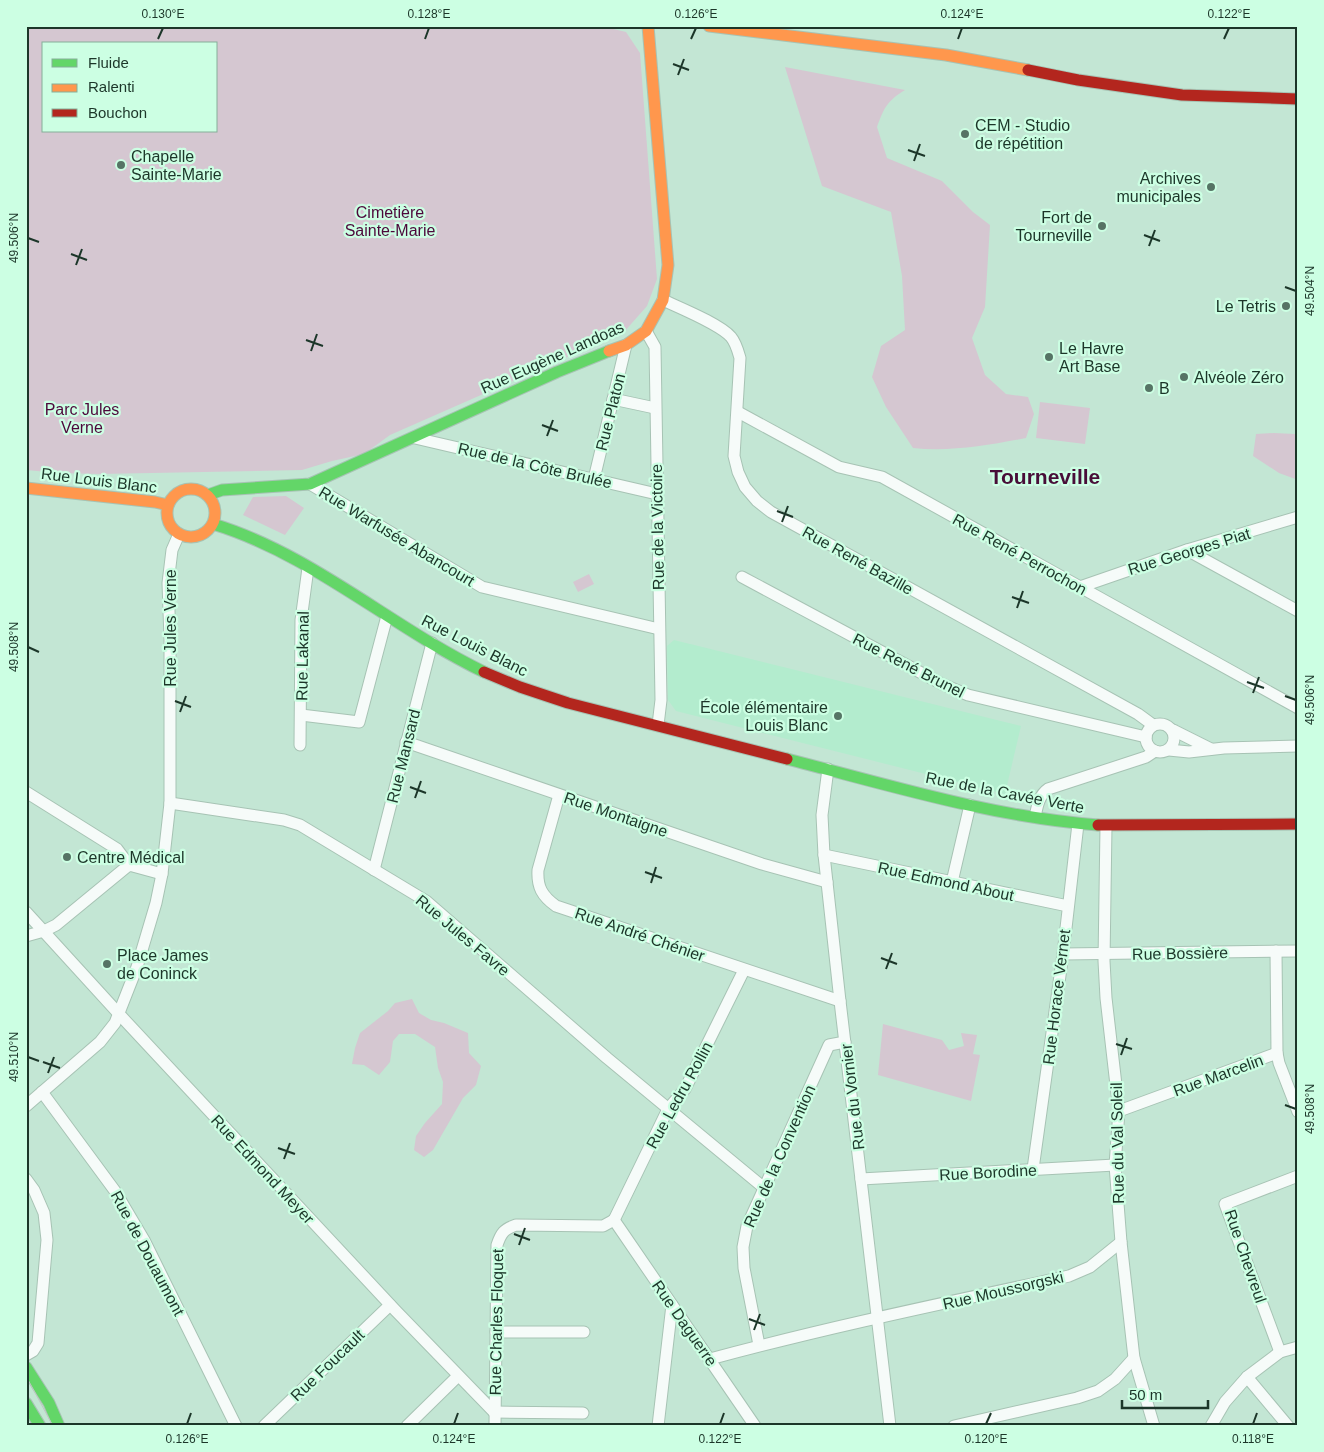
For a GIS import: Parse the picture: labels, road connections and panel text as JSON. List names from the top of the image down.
{
  "streets": {
    "street": [
      "Rue Eugène Landoas",
      "Rue Platon",
      "Rue de la Côte Brulée",
      "Rue Louis Blanc",
      "Rue de la Victoire",
      "Rue Warfusée Abancourt",
      "Rue Georges Piat",
      "Rue René Perrochon",
      "Rue René Bazille",
      "Rue Jules Verne",
      "Rue Lakanal",
      "Rue René Brunel",
      "Rue Mansard",
      "Rue de la Cavée Verte",
      "Rue Montaigne",
      "Rue Edmond About",
      "Rue André Chénier",
      "Rue Jules Favre",
      "Rue Bossière",
      "Rue Horace Vernet",
      "Rue Marcelin",
      "Rue Ledru Rollin",
      "Rue du Vornier",
      "Rue du Val Soleil",
      "Rue de la Convention",
      "Rue Edmond Meyer",
      "Rue Borodine",
      "Rue de Douaumont",
      "Rue Chevreul",
      "Rue Moussorgski",
      "Rue Charles Floquet",
      "Rue Daguerre",
      "Rue Foucault"
    ]
  },
  "crossings": [
    ["Rue Eugène Landoas", "Rue Platon"],
    ["Rue Eugène Landoas", "Rue de la Côte Brulée"],
    ["Rue Eugène Landoas", "Rue Louis Blanc"],
    ["Rue Eugène Landoas", "Rue de la Victoire"],
    ["Rue Eugène Landoas", "Rue Warfusée Abancourt"],
    ["Rue Eugène Landoas", "Rue René Bazille"],
    ["Rue Eugène Landoas", "Rue Jules Verne"],
    ["Rue Platon", "Rue de la Côte Brulée"],
    ["Rue de la Côte Brulée", "Rue de la Victoire"],
    ["Rue Louis Blanc", "Rue de la Victoire"],
    ["Rue Louis Blanc", "Rue Jules Verne"],
    ["Rue Louis Blanc", "Rue Lakanal"],
    ["Rue Louis Blanc", "Rue Mansard"],
    ["Rue Louis Blanc", "Rue de la Cavée Verte"],
    ["Rue Louis Blanc", "Rue du Vornier"],
    ["Rue de la Victoire", "Rue Warfusée Abancourt"],
    ["Rue Georges Piat", "Rue René Perrochon"],
    ["Rue René Perrochon", "Rue René Bazille"],
    ["Rue René Bazille", "Rue René Brunel"],
    ["Rue Jules Verne", "Rue Jules Favre"],
    ["Rue Mansard", "Rue Montaigne"],
    ["Rue Mansard", "Rue Jules Favre"],
    ["Rue de la Cavée Verte", "Rue Horace Vernet"],
    ["Rue de la Cavée Verte", "Rue du Vornier"],
    ["Rue de la Cavée Verte", "Rue du Val Soleil"],
    ["Rue Montaigne", "Rue André Chénier"],
    ["Rue Montaigne", "Rue du Vornier"],
    ["Rue Edmond About", "Rue Horace Vernet"],
    ["Rue Edmond About", "Rue du Vornier"],
    ["Rue André Chénier", "Rue Ledru Rollin"],
    ["Rue André Chénier", "Rue du Vornier"],
    ["Rue Jules Favre", "Rue Ledru Rollin"],
    ["Rue Jules Favre", "Rue de la Convention"],
    ["Rue Bossière", "Rue Horace Vernet"],
    ["Rue Bossière", "Rue Marcelin"],
    ["Rue Bossière", "Rue du Val Soleil"],
    ["Rue Horace Vernet", "Rue Borodine"],
    ["Rue Marcelin", "Rue du Val Soleil"],
    ["Rue Ledru Rollin", "Rue Charles Floquet"],
    ["Rue Ledru Rollin", "Rue Daguerre"],
    ["Rue du Vornier", "Rue de la Convention"],
    ["Rue du Vornier", "Rue Borodine"],
    ["Rue du Vornier", "Rue Moussorgski"],
    ["Rue du Val Soleil", "Rue Borodine"],
    ["Rue du Val Soleil", "Rue Moussorgski"],
    ["Rue de la Convention", "Rue Moussorgski"],
    ["Rue Edmond Meyer", "Rue Charles Floquet"],
    ["Rue Edmond Meyer", "Rue Foucault"],
    ["Rue Moussorgski", "Rue Daguerre"],
    ["Rue Charles Floquet", "Rue Daguerre"]
  ],
  "districts": ["Tourneville"],
  "parks": ["Cimetière Sainte-Marie", "Parc Jules Verne"],
  "places": [
    "CEM - Studio de répétition",
    "Chapelle Sainte-Marie",
    "Archives municipales",
    "Fort de Tourneville",
    "Le Tetris",
    "Le Havre Art Base",
    "Alvéole Zéro",
    "B",
    "École élémentaire Louis Blanc",
    "Centre Médical",
    "Place James de Coninck"
  ],
  "legend": ["Fluide", "Ralenti", "Bouchon"],
  "scale_bar": "50 m",
  "coordinates": [
    "0.130°E",
    "0.128°E",
    "0.126°E",
    "0.124°E",
    "0.122°E",
    "49.506°N",
    "49.504°N",
    "49.508°N",
    "49.510°N",
    "0.120°E",
    "0.118°E"
  ]
}
